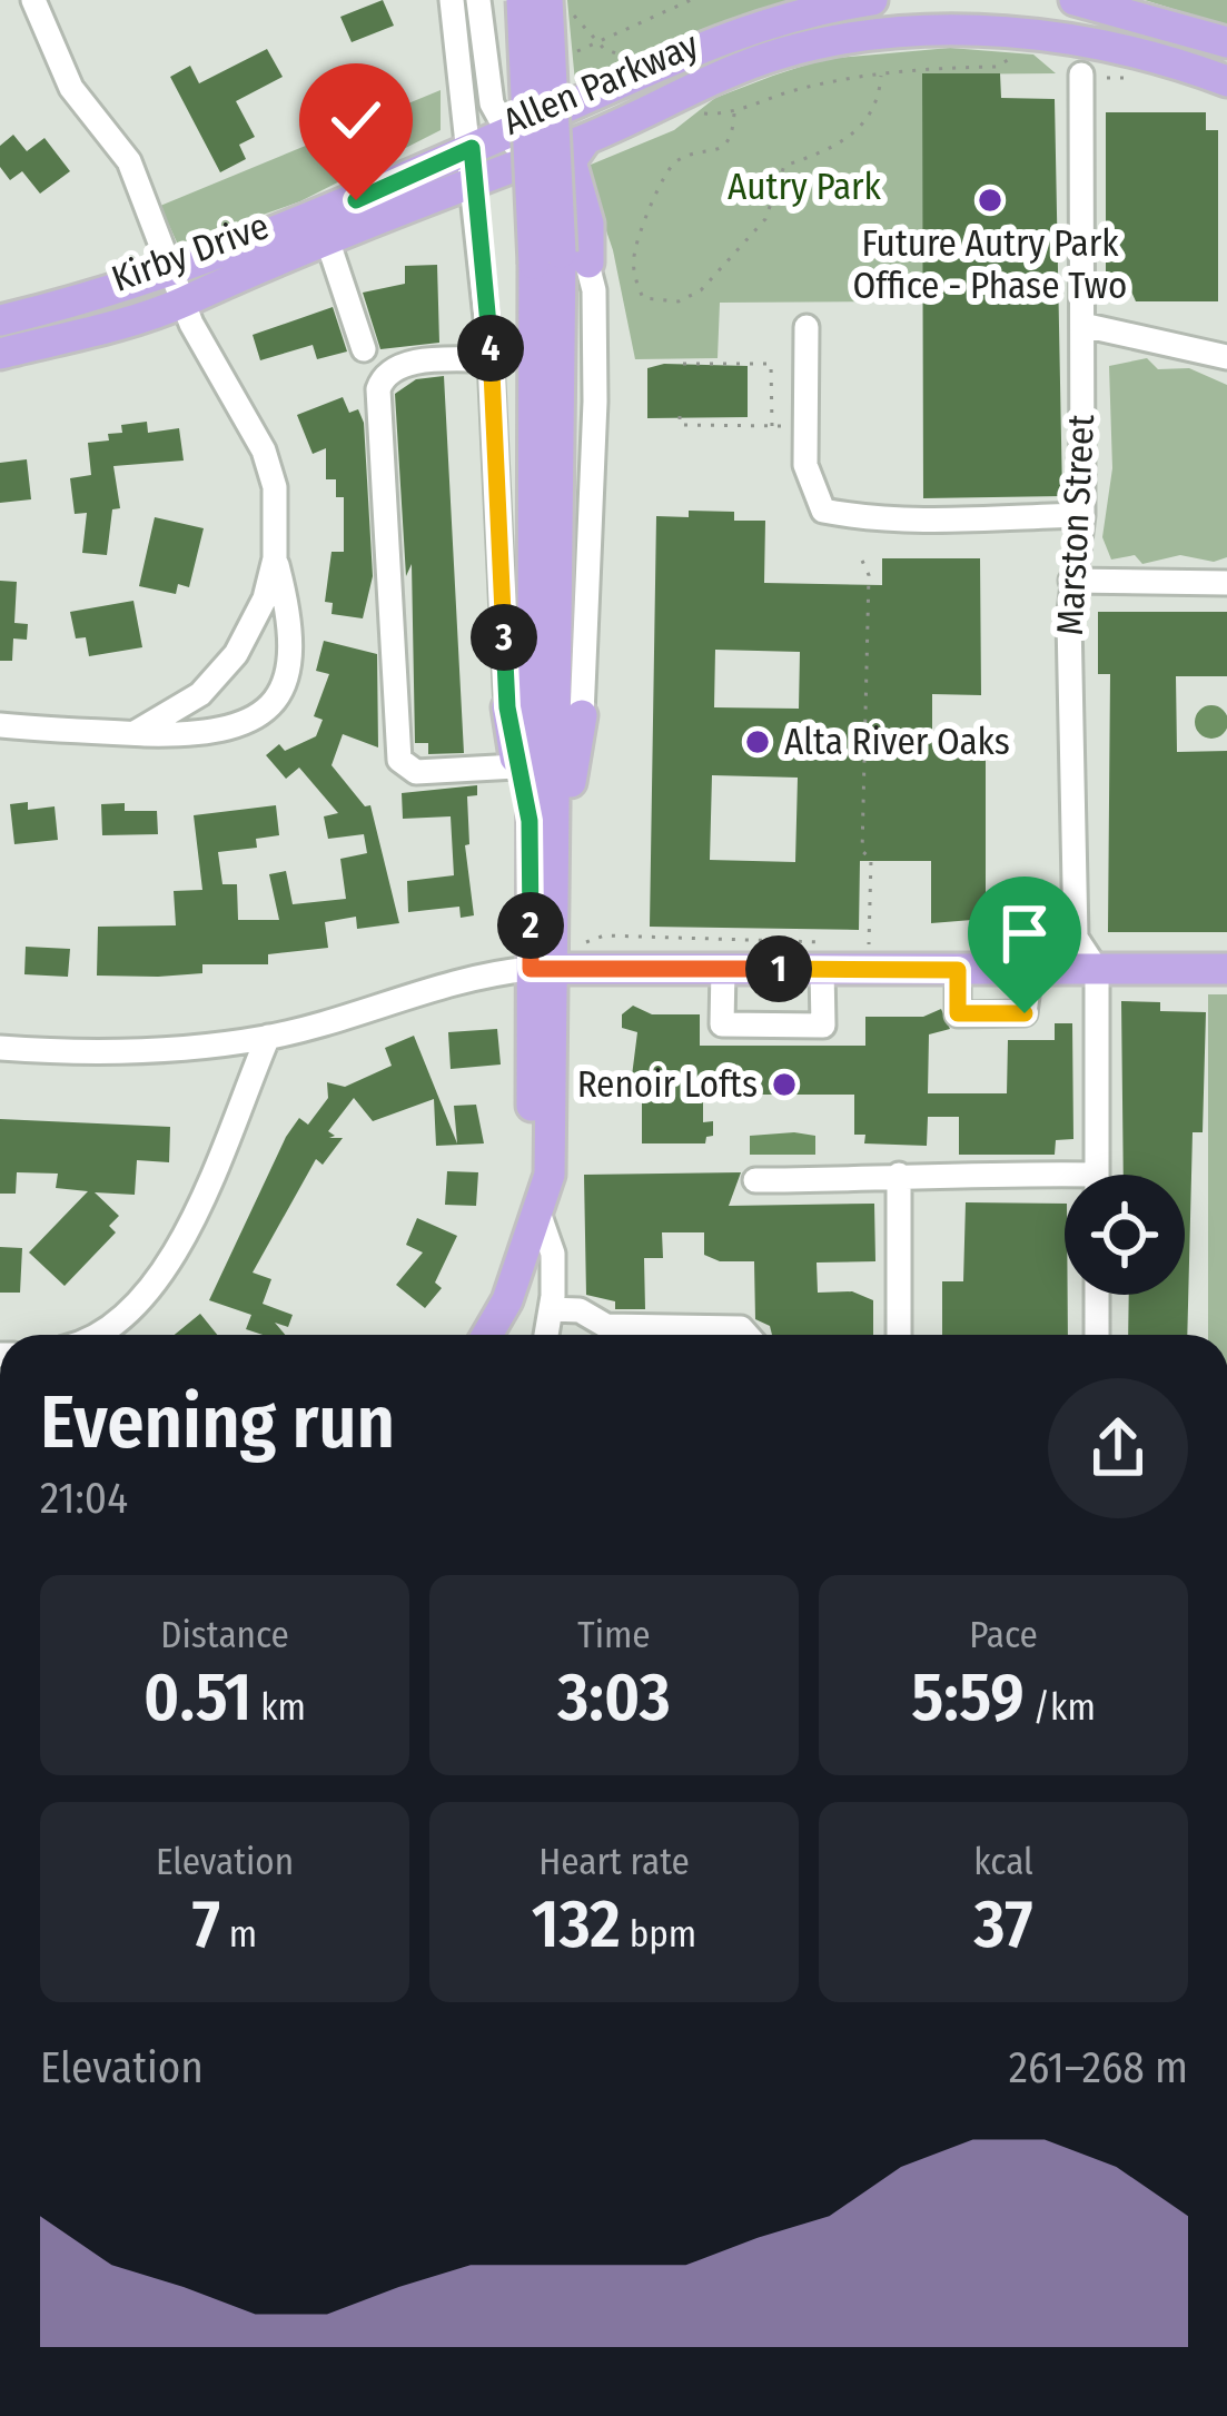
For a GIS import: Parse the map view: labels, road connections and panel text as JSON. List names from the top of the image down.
{
  "streets": {
    "main road": ["Allen Parkway", "Kirby Drive"],
    "street": ["Marston Street"]
  },
  "crossings": [
    ["Allen Parkway", "Kirby Drive"]
  ],
  "parks": ["Autry Park"],
  "places": ["Future Autry Park Office - Phase Two", "Alta River Oaks", "Renoir Lofts"],
  "page": {
    "pins": [
      "4",
      "3",
      "2",
      "1"
    ],
    "heading": ["Evening run", "21:04"],
    "stats": [
      ["Distance", "0.51 km"],
      ["Time", "3:03"],
      ["Pace", "5:59 /km"],
      ["Elevation", "7 m"],
      ["Heart rate", "132 bpm"],
      ["kcal", "37"]
    ],
    "chart": ["Elevation", "261–268 m"]
  }
}
